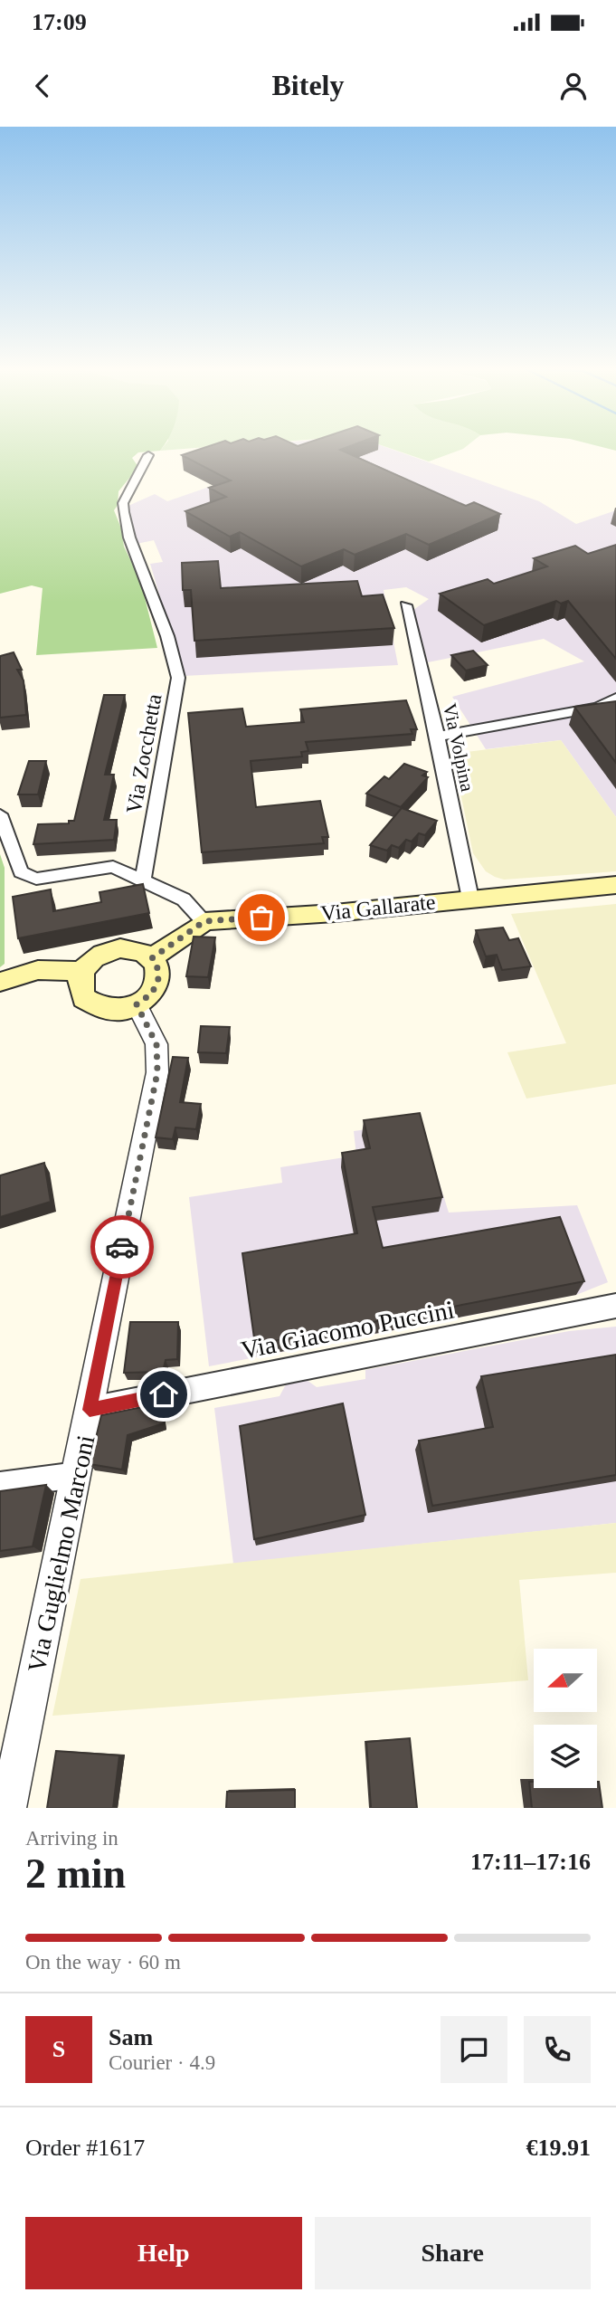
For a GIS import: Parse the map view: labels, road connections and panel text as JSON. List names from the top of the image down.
{
  "streets": {
    "main road": ["Via Gallarate"],
    "street": [
      "Via Volpina",
      "Via Zocchetta",
      "Via Giacomo Puccini",
      "Via Guglielmo Marconi"
    ]
  },
  "crossings": [
    ["Via Volpina", "Via Gallarate"],
    ["Via Giacomo Puccini", "Via Guglielmo Marconi"]
  ],
  "north": "left",
  "page": {
    "status": "17:09",
    "header": "Bitely",
    "heading": ["2 min", "Arriving in", "17:11–17:16"],
    "panel": [
      "Sam",
      "Courier · 4.9",
      "Order #1617",
      "€19.91"
    ],
    "bar": "On the way · 60 m",
    "round": "S",
    "buttons": ["Help", "Share"]
  }
}
